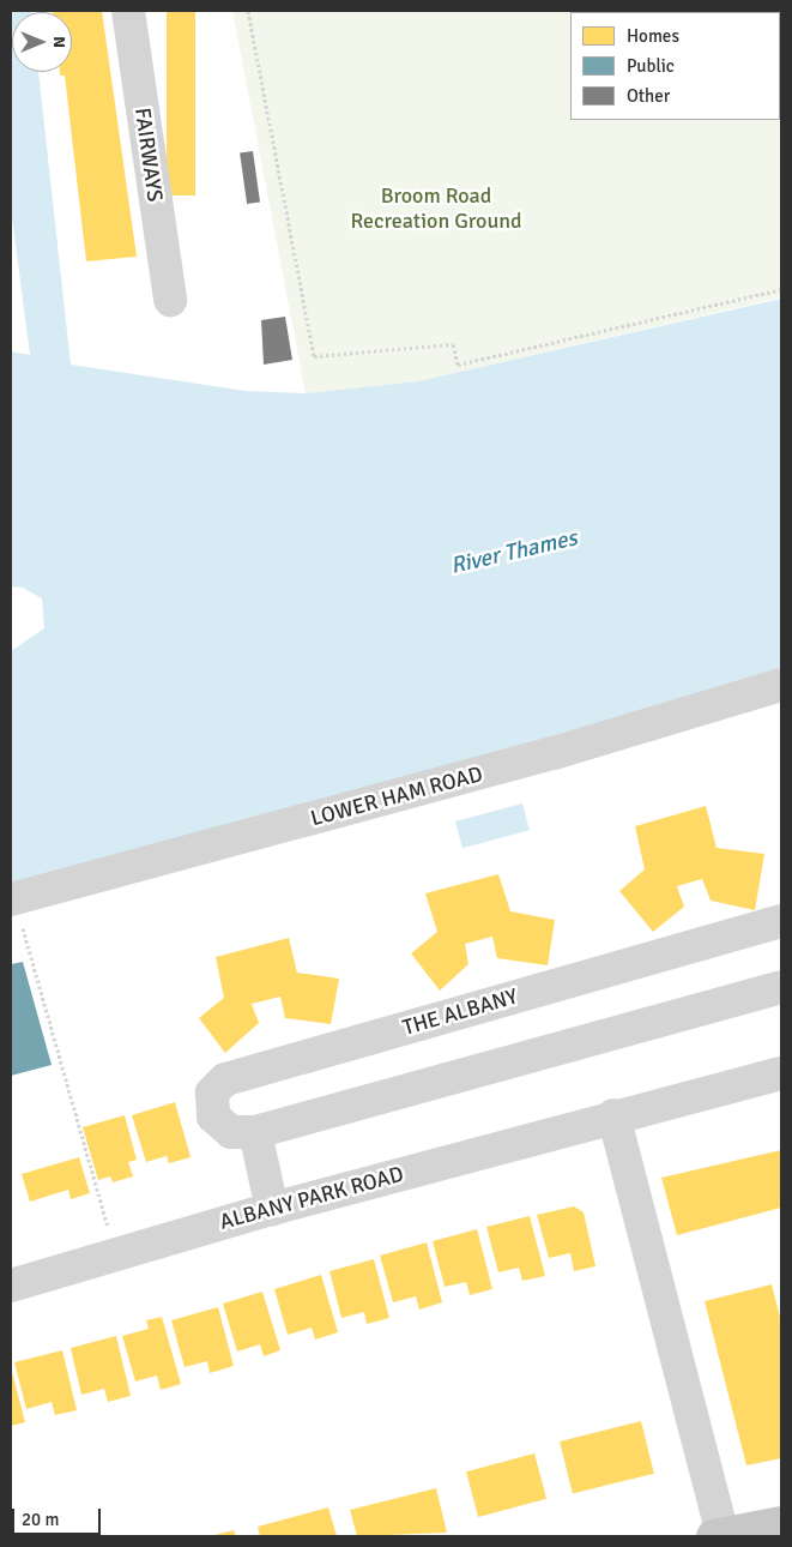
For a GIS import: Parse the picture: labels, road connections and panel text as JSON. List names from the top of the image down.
{
  "streets": {
    "street": [
      "FAIRWAYS",
      "LOWER HAM ROAD",
      "THE ALBANY",
      "ALBANY PARK ROAD"
    ]
  },
  "water": ["River Thames"],
  "parks": ["Broom Road Recreation Ground"],
  "legend": ["Homes", "Public", "Other"],
  "scale_bar": "20 m",
  "north": "right"
}
